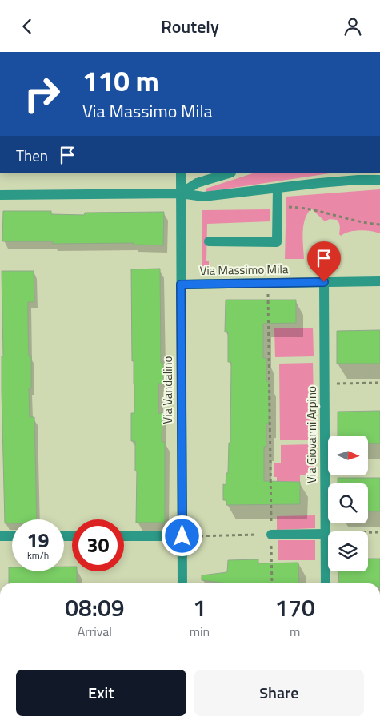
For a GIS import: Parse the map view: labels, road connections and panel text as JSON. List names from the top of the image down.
{
  "streets": {
    "street": ["Via Massimo Mila", "Via Vandalino", "Via Giovanni Arpino"]
  },
  "crossings": [
    ["Via Massimo Mila", "Via Vandalino"],
    ["Via Massimo Mila", "Via Giovanni Arpino"]
  ],
  "north": "right",
  "page": {
    "header": "Routely",
    "turn": ["110 m", "Via Massimo Mila"],
    "then": "Then",
    "speed": "19 km/h",
    "limit": "30",
    "eta": [
      "08:09",
      "Arrival",
      "1",
      "min",
      "170",
      "m"
    ],
    "buttons": ["Exit", "Share"]
  }
}
